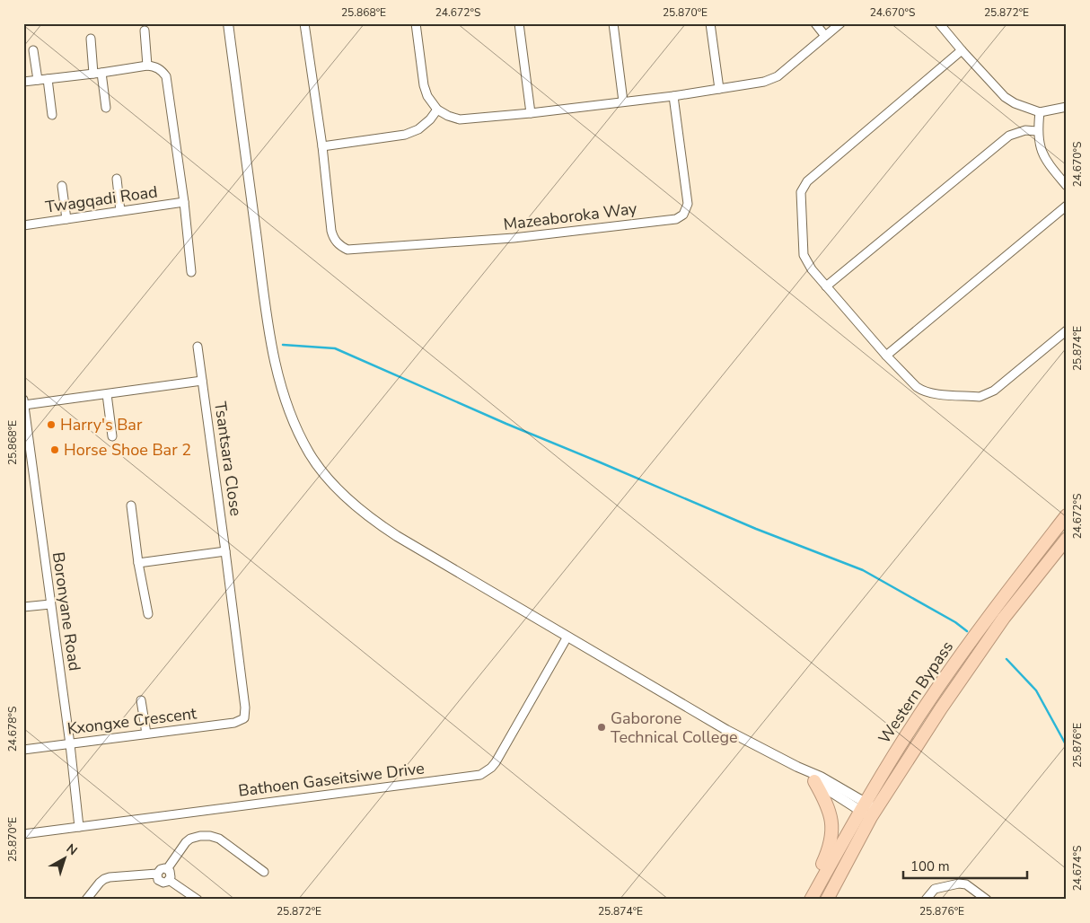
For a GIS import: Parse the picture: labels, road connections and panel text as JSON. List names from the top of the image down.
{
  "streets": {
    "highway": ["Western Bypass"],
    "street": [
      "Twagqadi Road",
      "Mazeaboroka Way",
      "Tsantsara Close",
      "Boronyane Road",
      "Kxongxe Crescent",
      "Bathoen Gaseitsiwe Drive"
    ]
  },
  "crossings": [
    ["Tsantsara Close", "Kxongxe Crescent"],
    ["Boronyane Road", "Kxongxe Crescent"],
    ["Boronyane Road", "Bathoen Gaseitsiwe Drive"]
  ],
  "places": ["Harry's Bar", "Horse Shoe Bar 2", "Gaborone Technical College"],
  "scale_bar": "100 m",
  "north": "top right",
  "coordinates": [
    "25.868°E",
    "24.672°S",
    "25.870°E",
    "24.670°S",
    "25.872°E",
    "25.874°E",
    "24.678°S",
    "25.876°E",
    "24.674°S"
  ]
}
